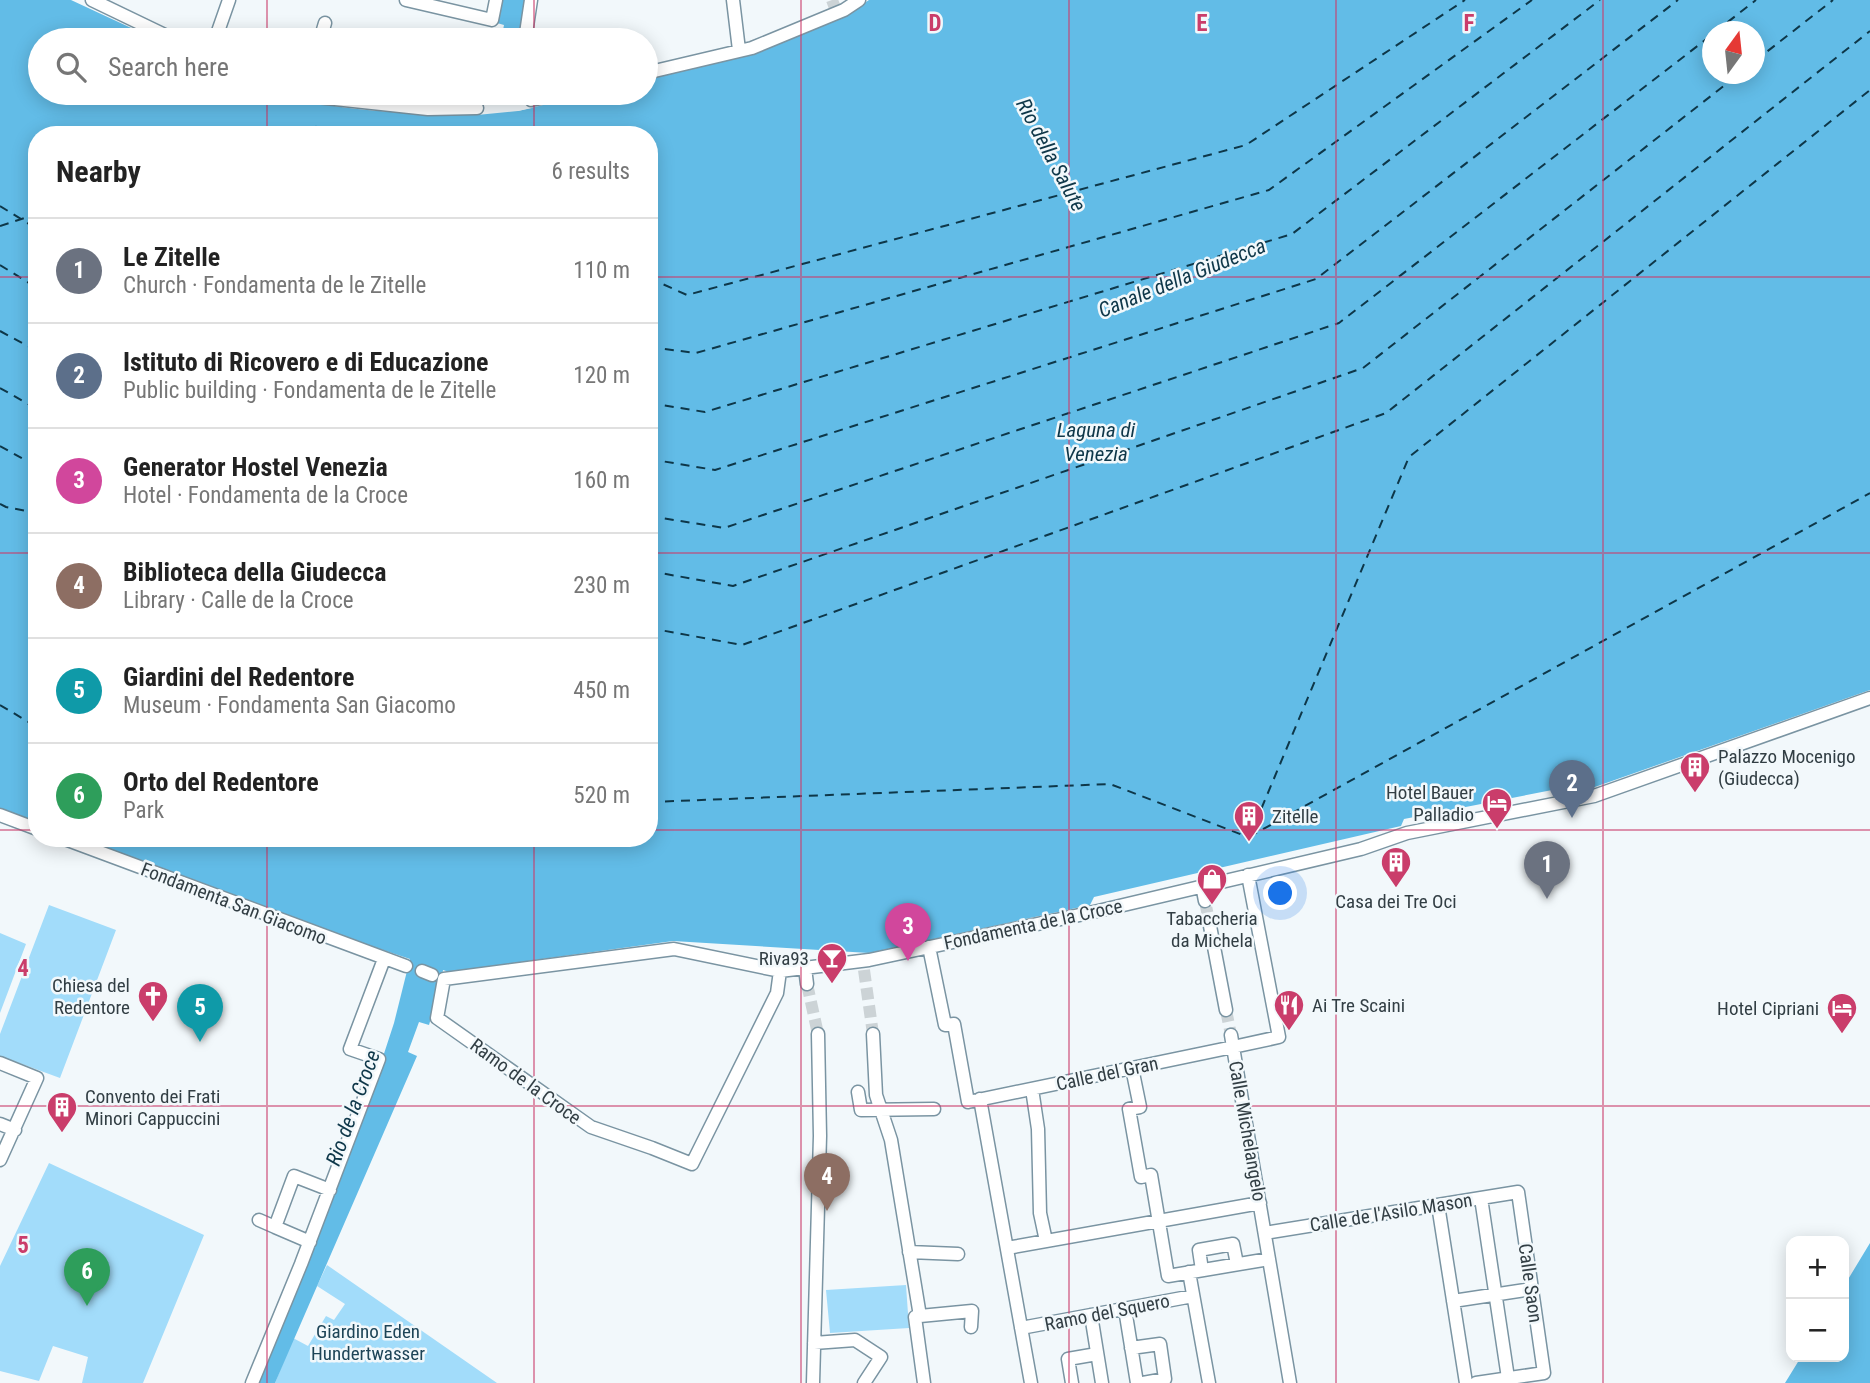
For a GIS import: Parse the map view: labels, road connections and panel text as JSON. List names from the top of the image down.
{
  "streets": {
    "street": [
      "Fondamenta San Giacomo",
      "Fondamenta de la Croce",
      "Calle del Gran",
      "Ramo de la Croce",
      "Calle Michelangelo",
      "Calle de l'Asilo Mason",
      "Calle Saon",
      "Ramo del Squero"
    ]
  },
  "crossings": [
    ["Fondamenta de la Croce", "Ramo de la Croce"],
    ["Fondamenta de la Croce", "Calle Michelangelo"],
    ["Calle del Gran", "Calle Michelangelo"],
    ["Calle Michelangelo", "Calle de l'Asilo Mason"],
    ["Calle de l'Asilo Mason", "Calle Saon"]
  ],
  "water": [
    "Rio della Salute",
    "Canale della Giudecca",
    "Laguna di Venezia",
    "Rio de la Croce"
  ],
  "parks": ["Giardino Eden Hundertwasser"],
  "places": {
    "building": [
      "Palazzo Mocenigo (Giudecca)",
      "Zitelle",
      "Casa dei Tre Oci",
      "Convento dei Frati Minori Cappuccini"
    ],
    "hotel": ["Hotel Bauer Palladio", "Hotel Cipriani"],
    "shop": ["Tabaccheria da Michela"],
    "bar": ["Riva93"],
    "church": ["Chiesa del Redentore"],
    "restaurant": ["Ai Tre Scaini"]
  },
  "north": "top",
  "page": {
    "search": "Search here",
    "heading": ["Nearby", "6 results"],
    "list": [
      {
        "mark": "1",
        "name": "Le Zitelle",
        "note": "Church · Fondamenta de le Zitelle",
        "value": "110 m"
      },
      {
        "mark": "2",
        "name": "Istituto di Ricovero e di Educazione",
        "note": "Public building · Fondamenta de le Zitelle",
        "value": "120 m"
      },
      {
        "mark": "3",
        "name": "Generator Hostel Venezia",
        "note": "Hotel · Fondamenta de la Croce",
        "value": "160 m"
      },
      {
        "mark": "4",
        "name": "Biblioteca della Giudecca",
        "note": "Library · Calle de la Croce",
        "value": "230 m"
      },
      {
        "mark": "5",
        "name": "Giardini del Redentore",
        "note": "Museum · Fondamenta San Giacomo",
        "value": "450 m"
      },
      {
        "mark": "6",
        "name": "Orto del Redentore",
        "note": "Park",
        "value": "520 m"
      }
    ],
    "pins": [
      "2",
      "1",
      "3",
      "5",
      "4",
      "6"
    ],
    "map_buttons": ["+", "−"]
  },
  "grid": {
    "columns": ["D", "E", "F"],
    "rows": ["4", "5"]
  }
}
